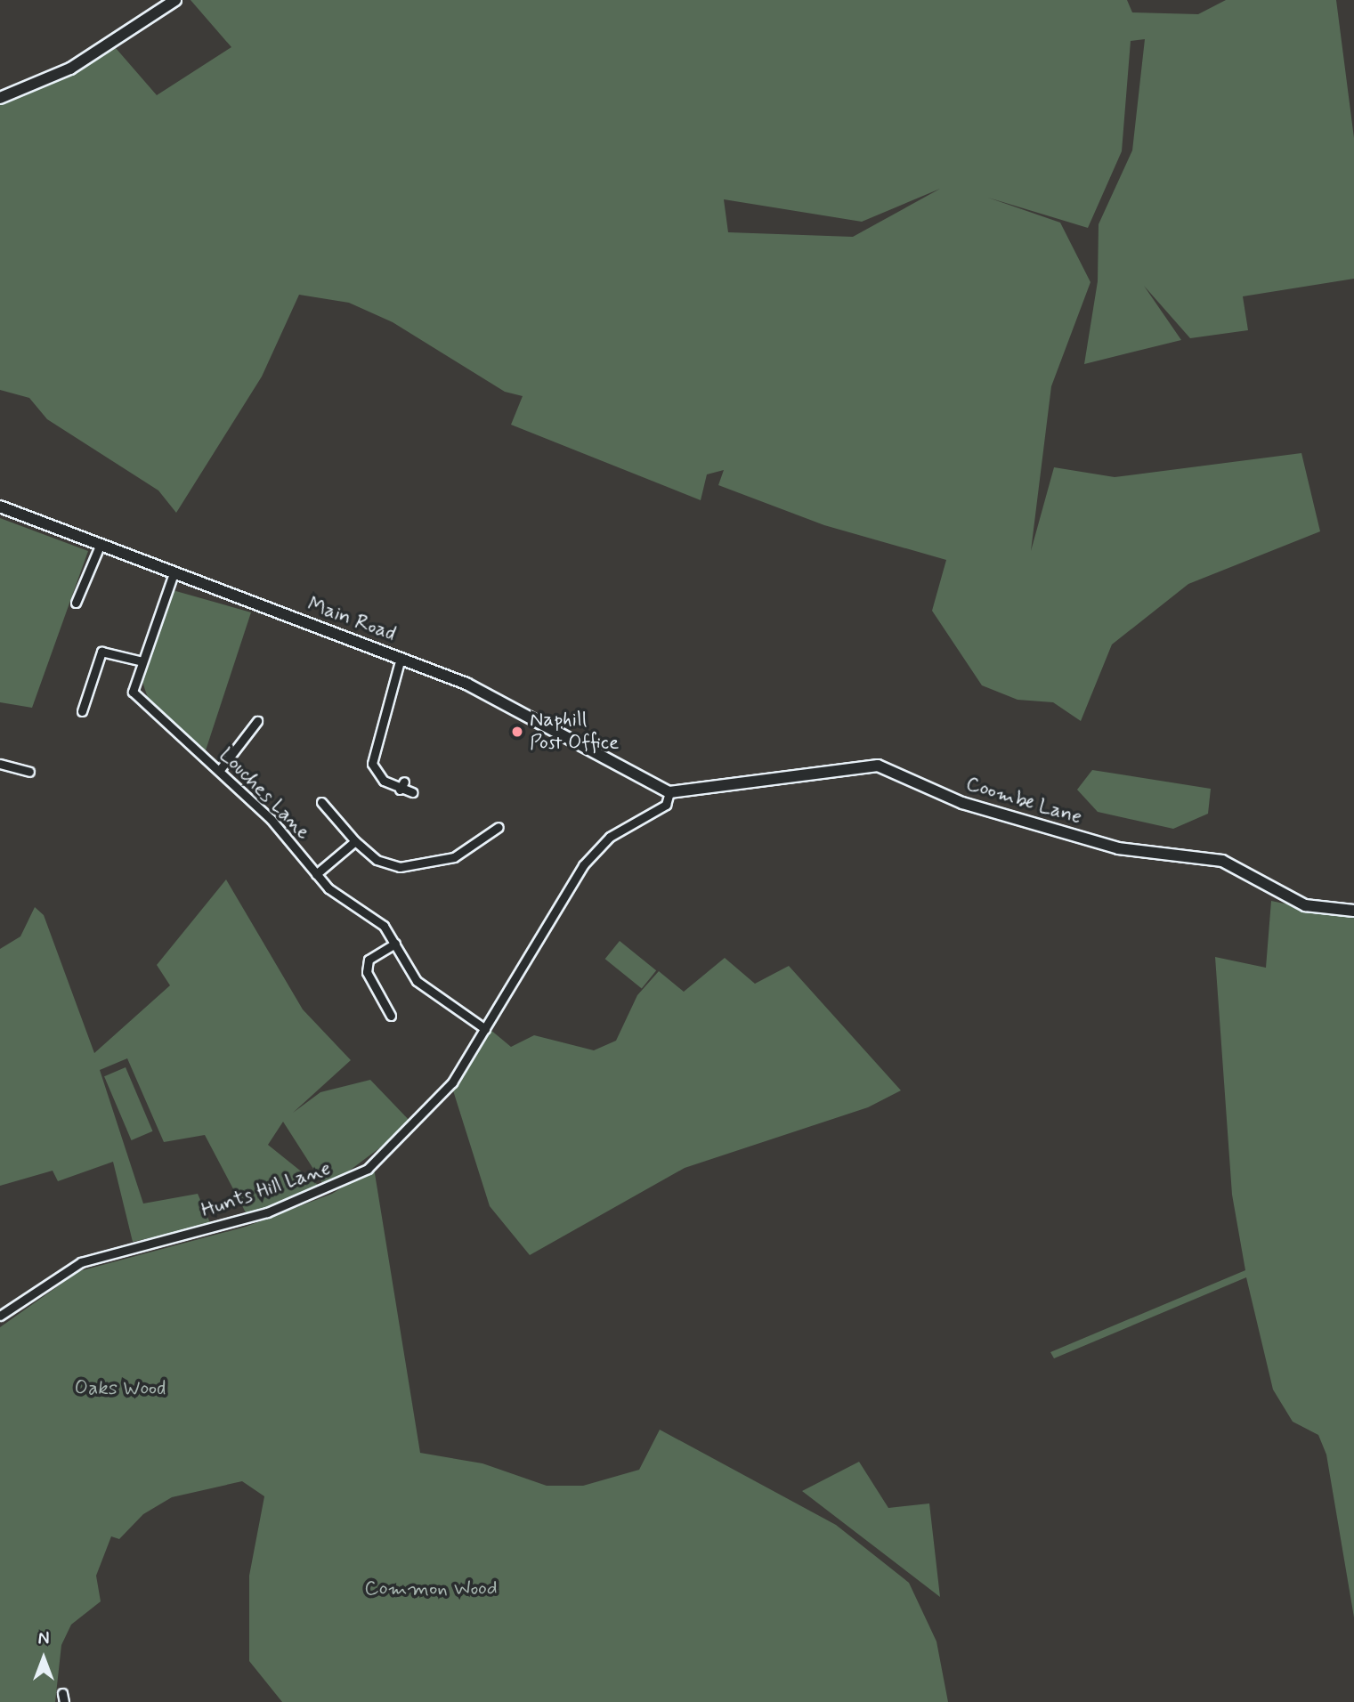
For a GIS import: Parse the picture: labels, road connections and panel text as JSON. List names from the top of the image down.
{
  "streets": {
    "street": [
      "Main Road",
      "Louches Lane",
      "Coombe Lane",
      "Hunts Hill Lane"
    ]
  },
  "crossings": [
    ["Main Road", "Louches Lane"],
    ["Main Road", "Coombe Lane"],
    ["Main Road", "Hunts Hill Lane"],
    ["Louches Lane", "Hunts Hill Lane"],
    ["Coombe Lane", "Hunts Hill Lane"]
  ],
  "parks": ["Oaks Wood", "Common Wood"],
  "places": ["Naphill Post Office"],
  "north": "top"
}
